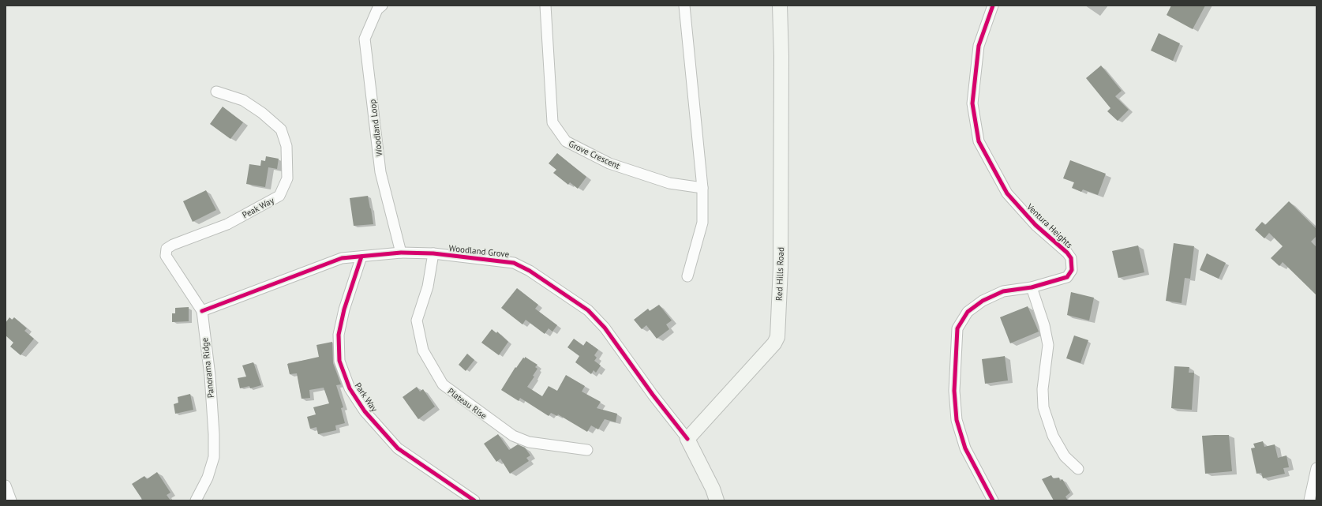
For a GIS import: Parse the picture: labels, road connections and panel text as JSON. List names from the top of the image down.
{
  "streets": {
    "main road": ["Red Hills Road"],
    "street": [
      "Woodland Loop",
      "Grove Crescent",
      "Peak Way",
      "Ventura Heights",
      "Woodland Grove",
      "Panorama Ridge",
      "Park Way",
      "Plateau Rise"
    ]
  },
  "crossings": [
    ["Woodland Loop", "Woodland Grove"],
    ["Peak Way", "Panorama Ridge"],
    ["Woodland Grove", "Red Hills Road"],
    ["Woodland Grove", "Panorama Ridge"],
    ["Woodland Grove", "Park Way"],
    ["Woodland Grove", "Plateau Rise"]
  ]
}
